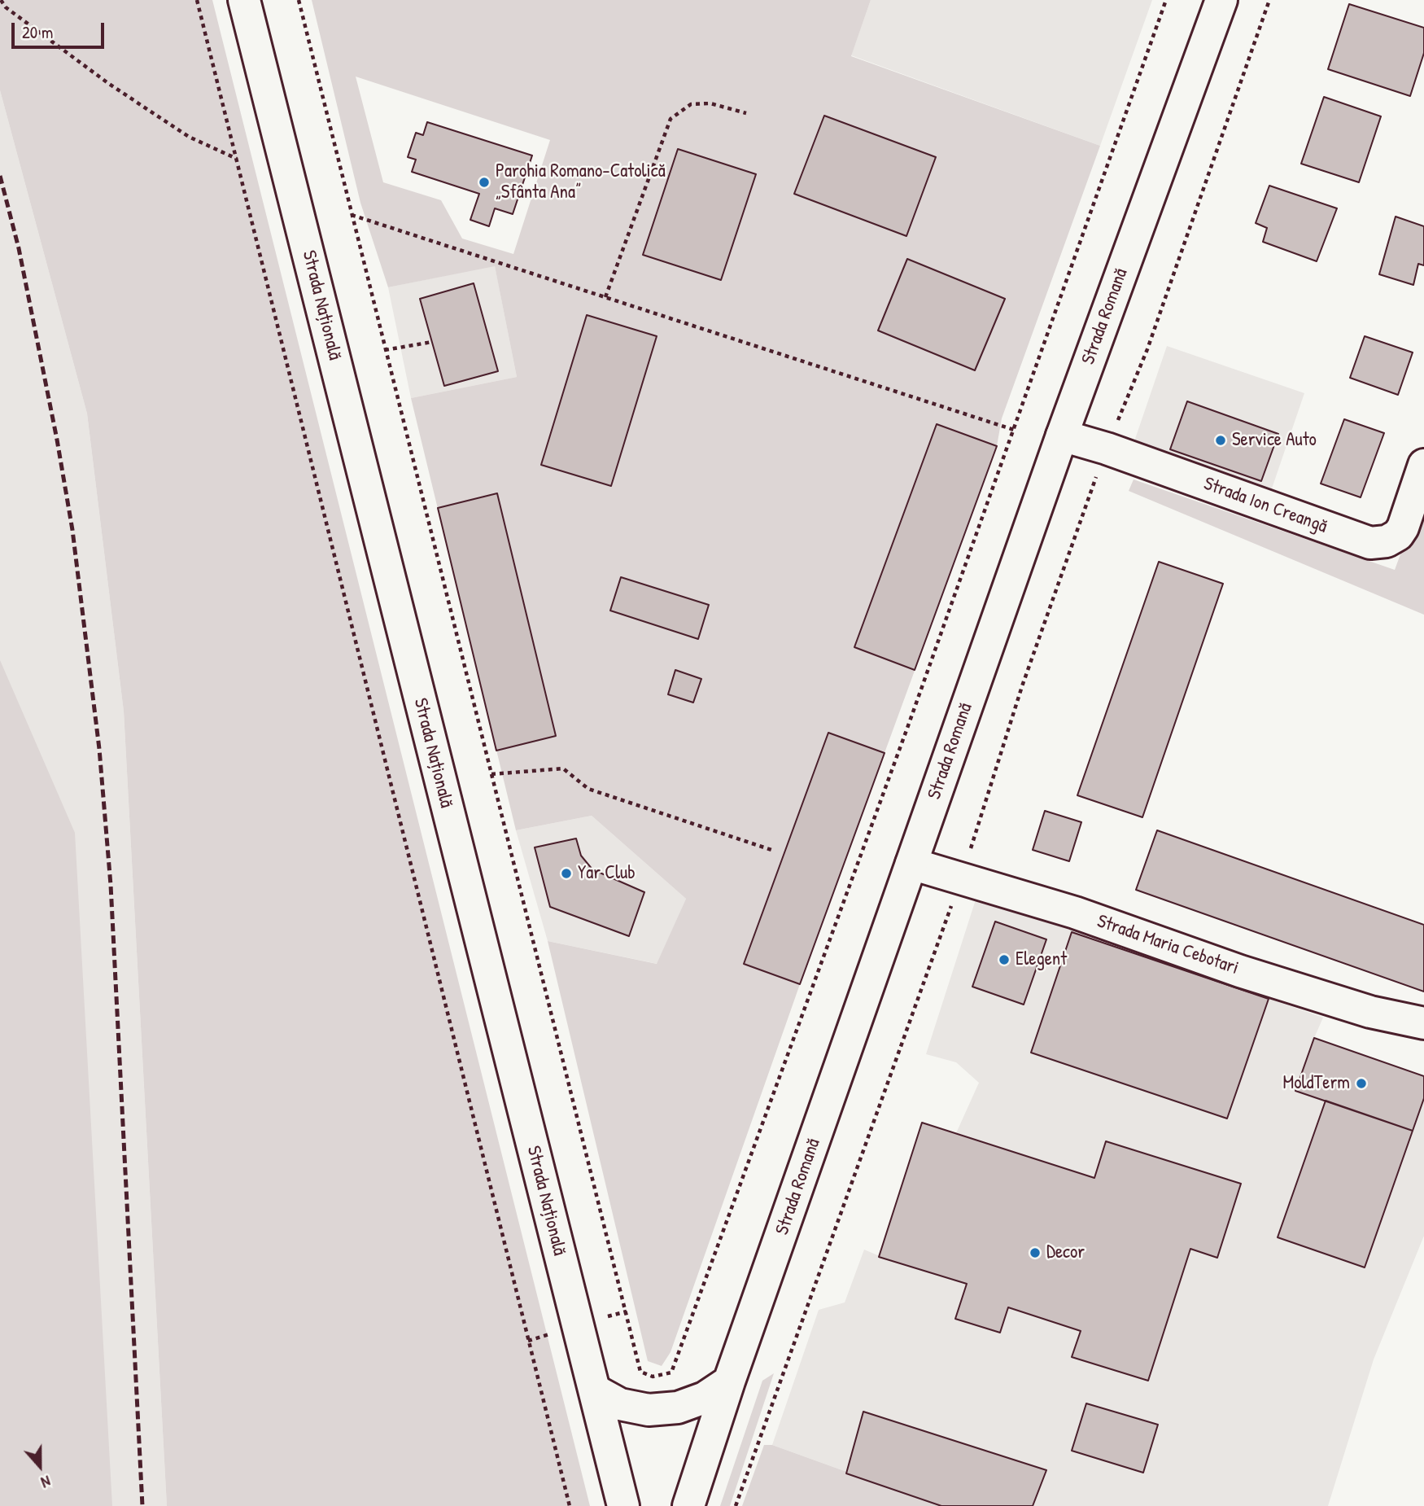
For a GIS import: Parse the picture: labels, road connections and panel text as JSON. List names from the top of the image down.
{
  "streets": {
    "street": [
      "Strada Națională",
      "Strada Romană",
      "Strada Ion Creangă",
      "Strada Maria Cebotari"
    ]
  },
  "crossings": [
    ["Strada Romană", "Strada Ion Creangă"],
    ["Strada Romană", "Strada Maria Cebotari"]
  ],
  "places": [
    "Parohia Romano-Catolică „Sfânta Ana”",
    "Service Auto",
    "Yar Club",
    "Elegent",
    "MoldTerm",
    "Decor"
  ],
  "scale_bar": "20 m",
  "north": "bottom"
}
